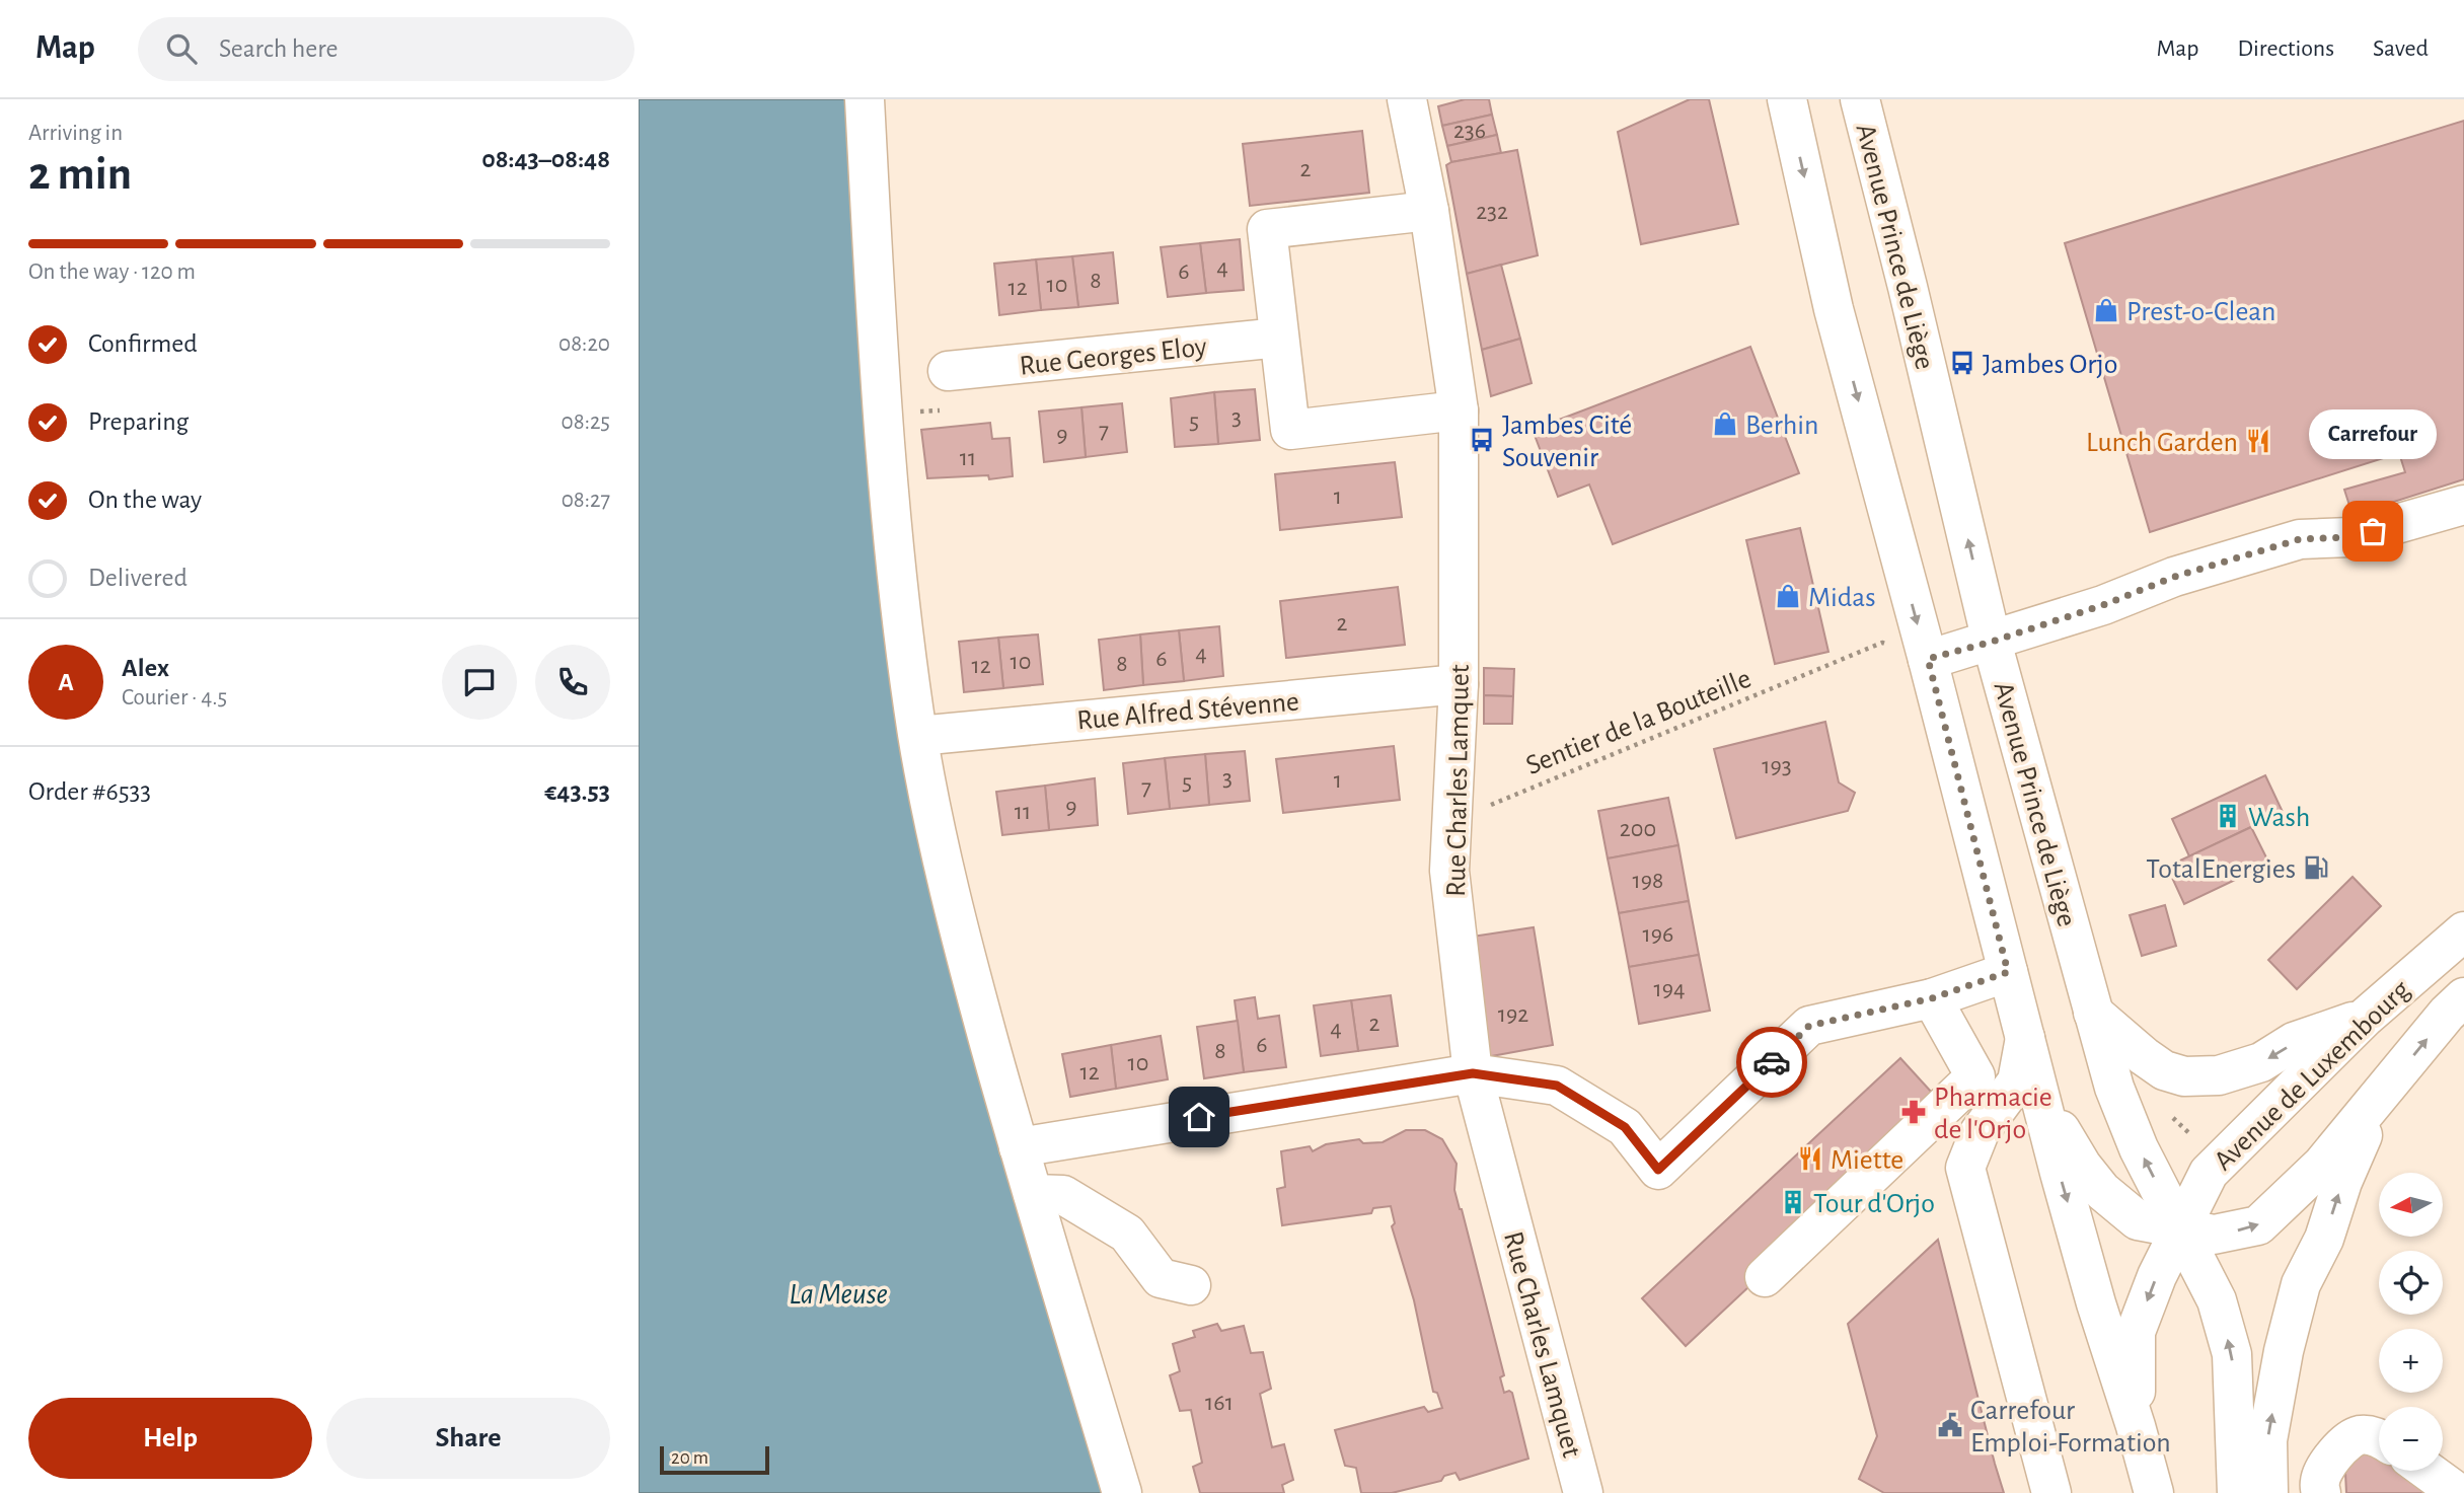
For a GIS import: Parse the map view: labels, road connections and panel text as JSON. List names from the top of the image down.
{
  "streets": {
    "main road": [
      "Avenue Prince de Liège",
      "Rue Georges Eloy",
      "Rue Alfred Stévenne",
      "Rue Charles Lamquet",
      "Avenue de Luxembourg"
    ],
    "path": ["Sentier de la Bouteille"]
  },
  "crossings": [
    ["Avenue Prince de Liège", "Avenue de Luxembourg"],
    ["Rue Alfred Stévenne", "Rue Charles Lamquet"],
    ["Sentier de la Bouteille", "Rue Charles Lamquet"]
  ],
  "water": ["La Meuse"],
  "places": {
    "shop": ["Prest-o-Clean", "Berhin", "Midas"],
    "bus stop": ["Jambes Orjo", "Jambes Cité Souvenir"],
    "restaurant": ["Lunch Garden", "Miette"],
    "other": ["Carrefour"],
    "building": ["Wash", "Tour d'Orjo"],
    "fuel station": ["TotalEnergies"],
    "pharmacy": ["Pharmacie de l'Orjo"],
    "public building": ["Carrefour Emploi-Formation"]
  },
  "house_numbers": [
    "236",
    "2",
    "232",
    "4",
    "6",
    "8",
    "10",
    "12",
    "3",
    "5",
    "7",
    "9",
    "11",
    "1",
    "2",
    "4",
    "6",
    "10",
    "8",
    "12",
    "193",
    "3",
    "1",
    "5",
    "7",
    "9",
    "11",
    "200",
    "198",
    "196",
    "194",
    "192",
    "2",
    "4",
    "6",
    "8",
    "10",
    "12",
    "161"
  ],
  "scale_bar": "20 m",
  "north": "left",
  "page": {
    "header": "Map",
    "search": "Search here",
    "nav": ["Map", "Directions", "Saved"],
    "heading": ["2 min", "Arriving in", "08:43–08:48"],
    "panel": [
      "Alex",
      "Courier · 4.5",
      "Order #6533",
      "€43.53"
    ],
    "bar": "On the way · 120 m",
    "list": [
      ["Confirmed", "08:20"],
      ["Preparing", "08:25"],
      ["On the way", "08:27"],
      "Delivered"
    ],
    "bubble": "Carrefour",
    "round": "A",
    "map_buttons": ["+", "−"],
    "buttons": ["Help", "Share"],
    "scale": "20 m"
  }
}
